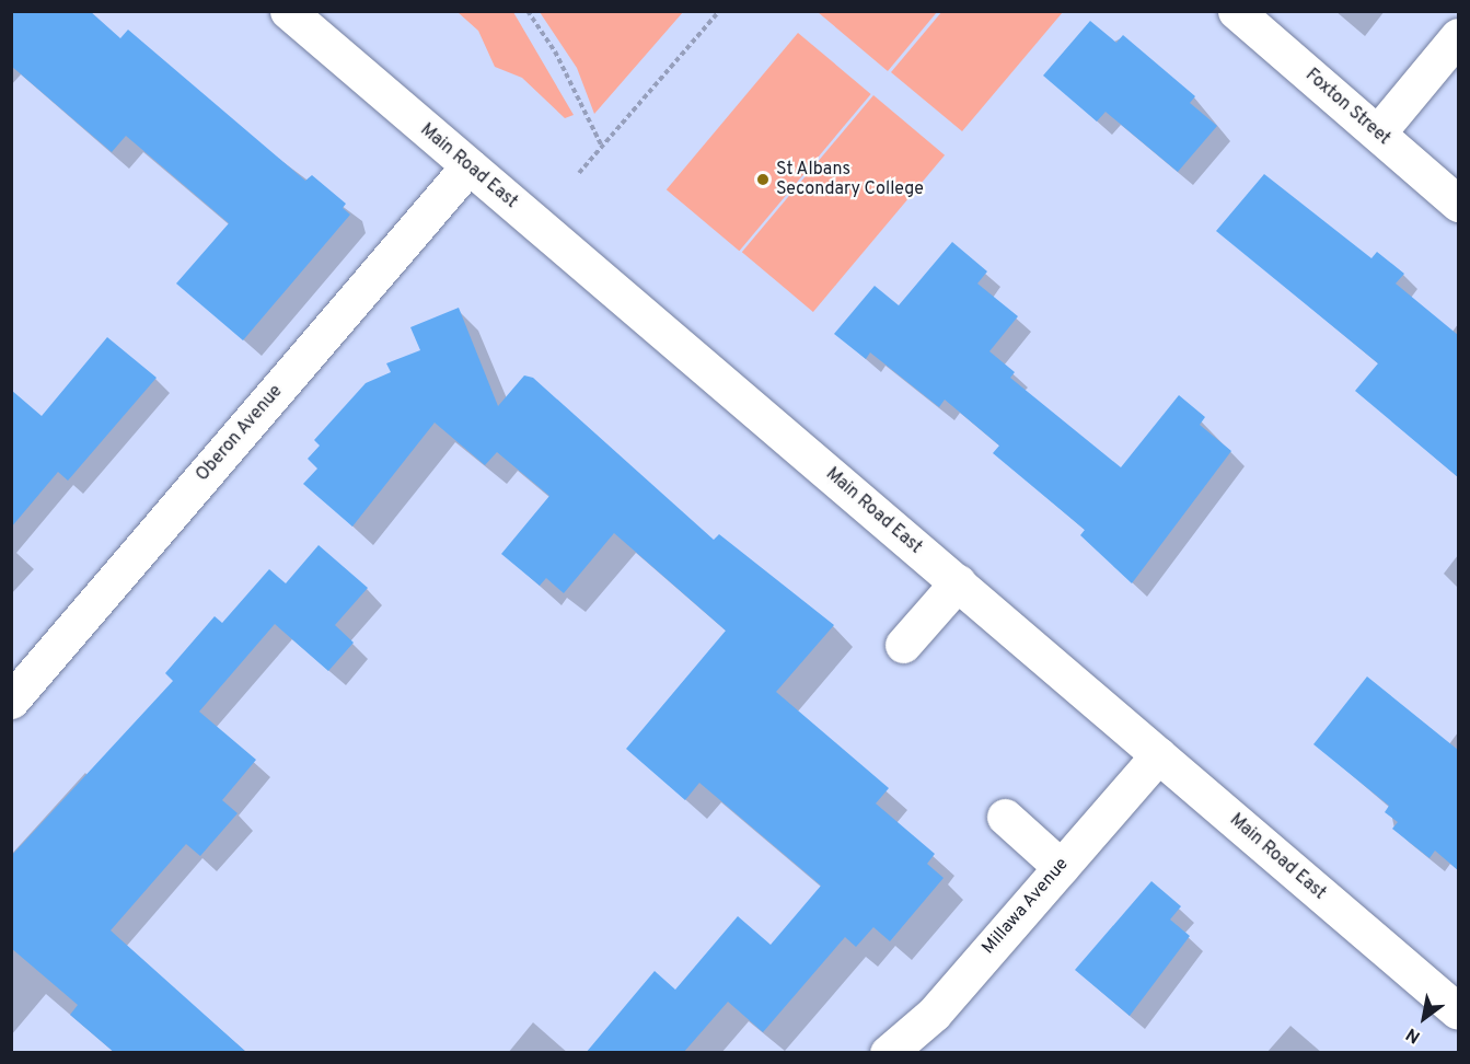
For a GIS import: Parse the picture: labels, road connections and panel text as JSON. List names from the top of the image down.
{
  "streets": {
    "main road": [
      "Foxton Street",
      "Main Road East",
      "Oberon Avenue",
      "Millawa Avenue"
    ]
  },
  "crossings": [
    ["Main Road East", "Oberon Avenue"],
    ["Main Road East", "Millawa Avenue"]
  ],
  "places": ["St Albans Secondary College"],
  "north": "bottom left"
}
